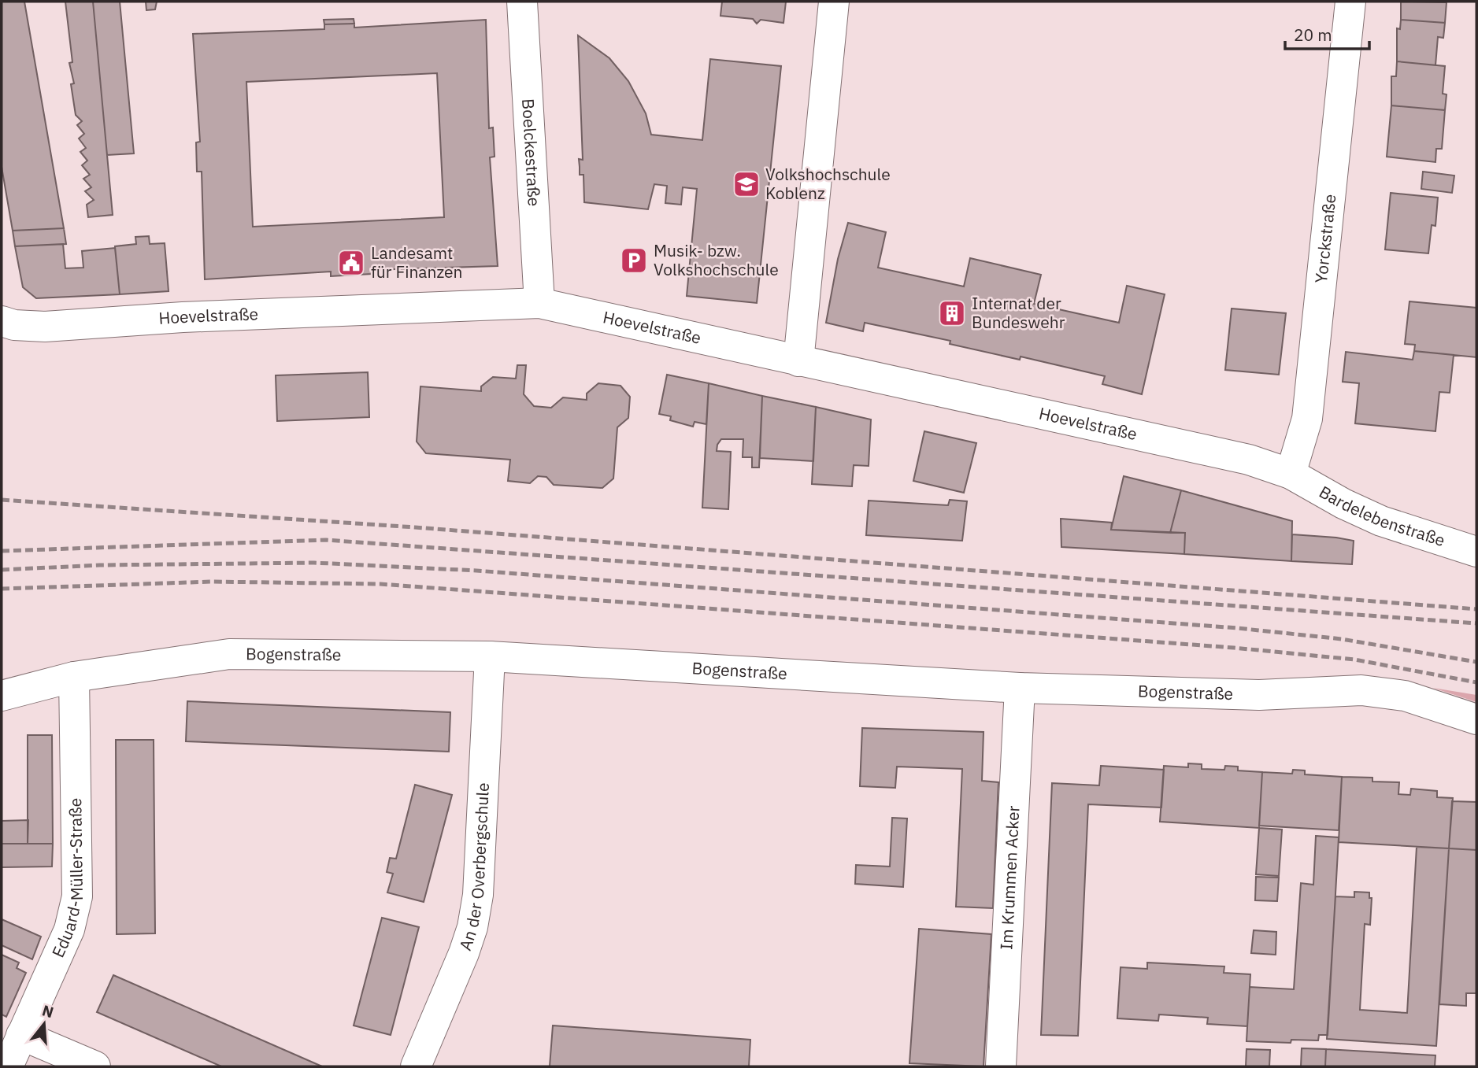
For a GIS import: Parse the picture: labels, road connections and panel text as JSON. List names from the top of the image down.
{
  "streets": {
    "street": [
      "Boelckestraße",
      "Yorckstraße",
      "Hoevelstraße",
      "Bardelebenstraße",
      "Bogenstraße",
      "An der Overbergschule",
      "Eduard-Müller-Straße",
      "Im Krummen Acker"
    ]
  },
  "crossings": [
    ["Boelckestraße", "Hoevelstraße"],
    ["Yorckstraße", "Hoevelstraße"],
    ["Yorckstraße", "Bardelebenstraße"],
    ["Hoevelstraße", "Bardelebenstraße"],
    ["Bogenstraße", "An der Overbergschule"],
    ["Bogenstraße", "Eduard-Müller-Straße"],
    ["Bogenstraße", "Im Krummen Acker"]
  ],
  "places": {
    "school or university": ["Volkshochschule Koblenz"],
    "parking": ["Musik- bzw. Volkshochschule"],
    "public building": ["Landesamt für Finanzen"],
    "building": ["Internat der Bundeswehr"]
  },
  "scale_bar": "20 m",
  "north": "top"
}
